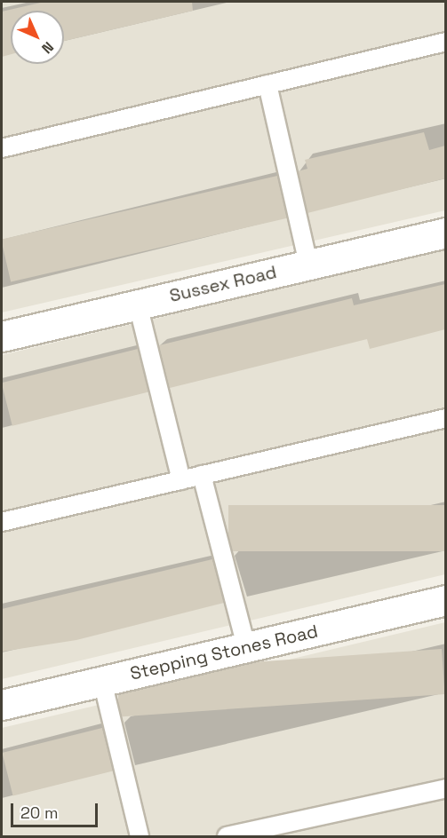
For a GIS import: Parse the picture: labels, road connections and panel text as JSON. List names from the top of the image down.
{
  "streets": {
    "street": ["Sussex Road", "Stepping Stones Road"]
  },
  "scale_bar": "20 m",
  "north": "bottom right"
}
